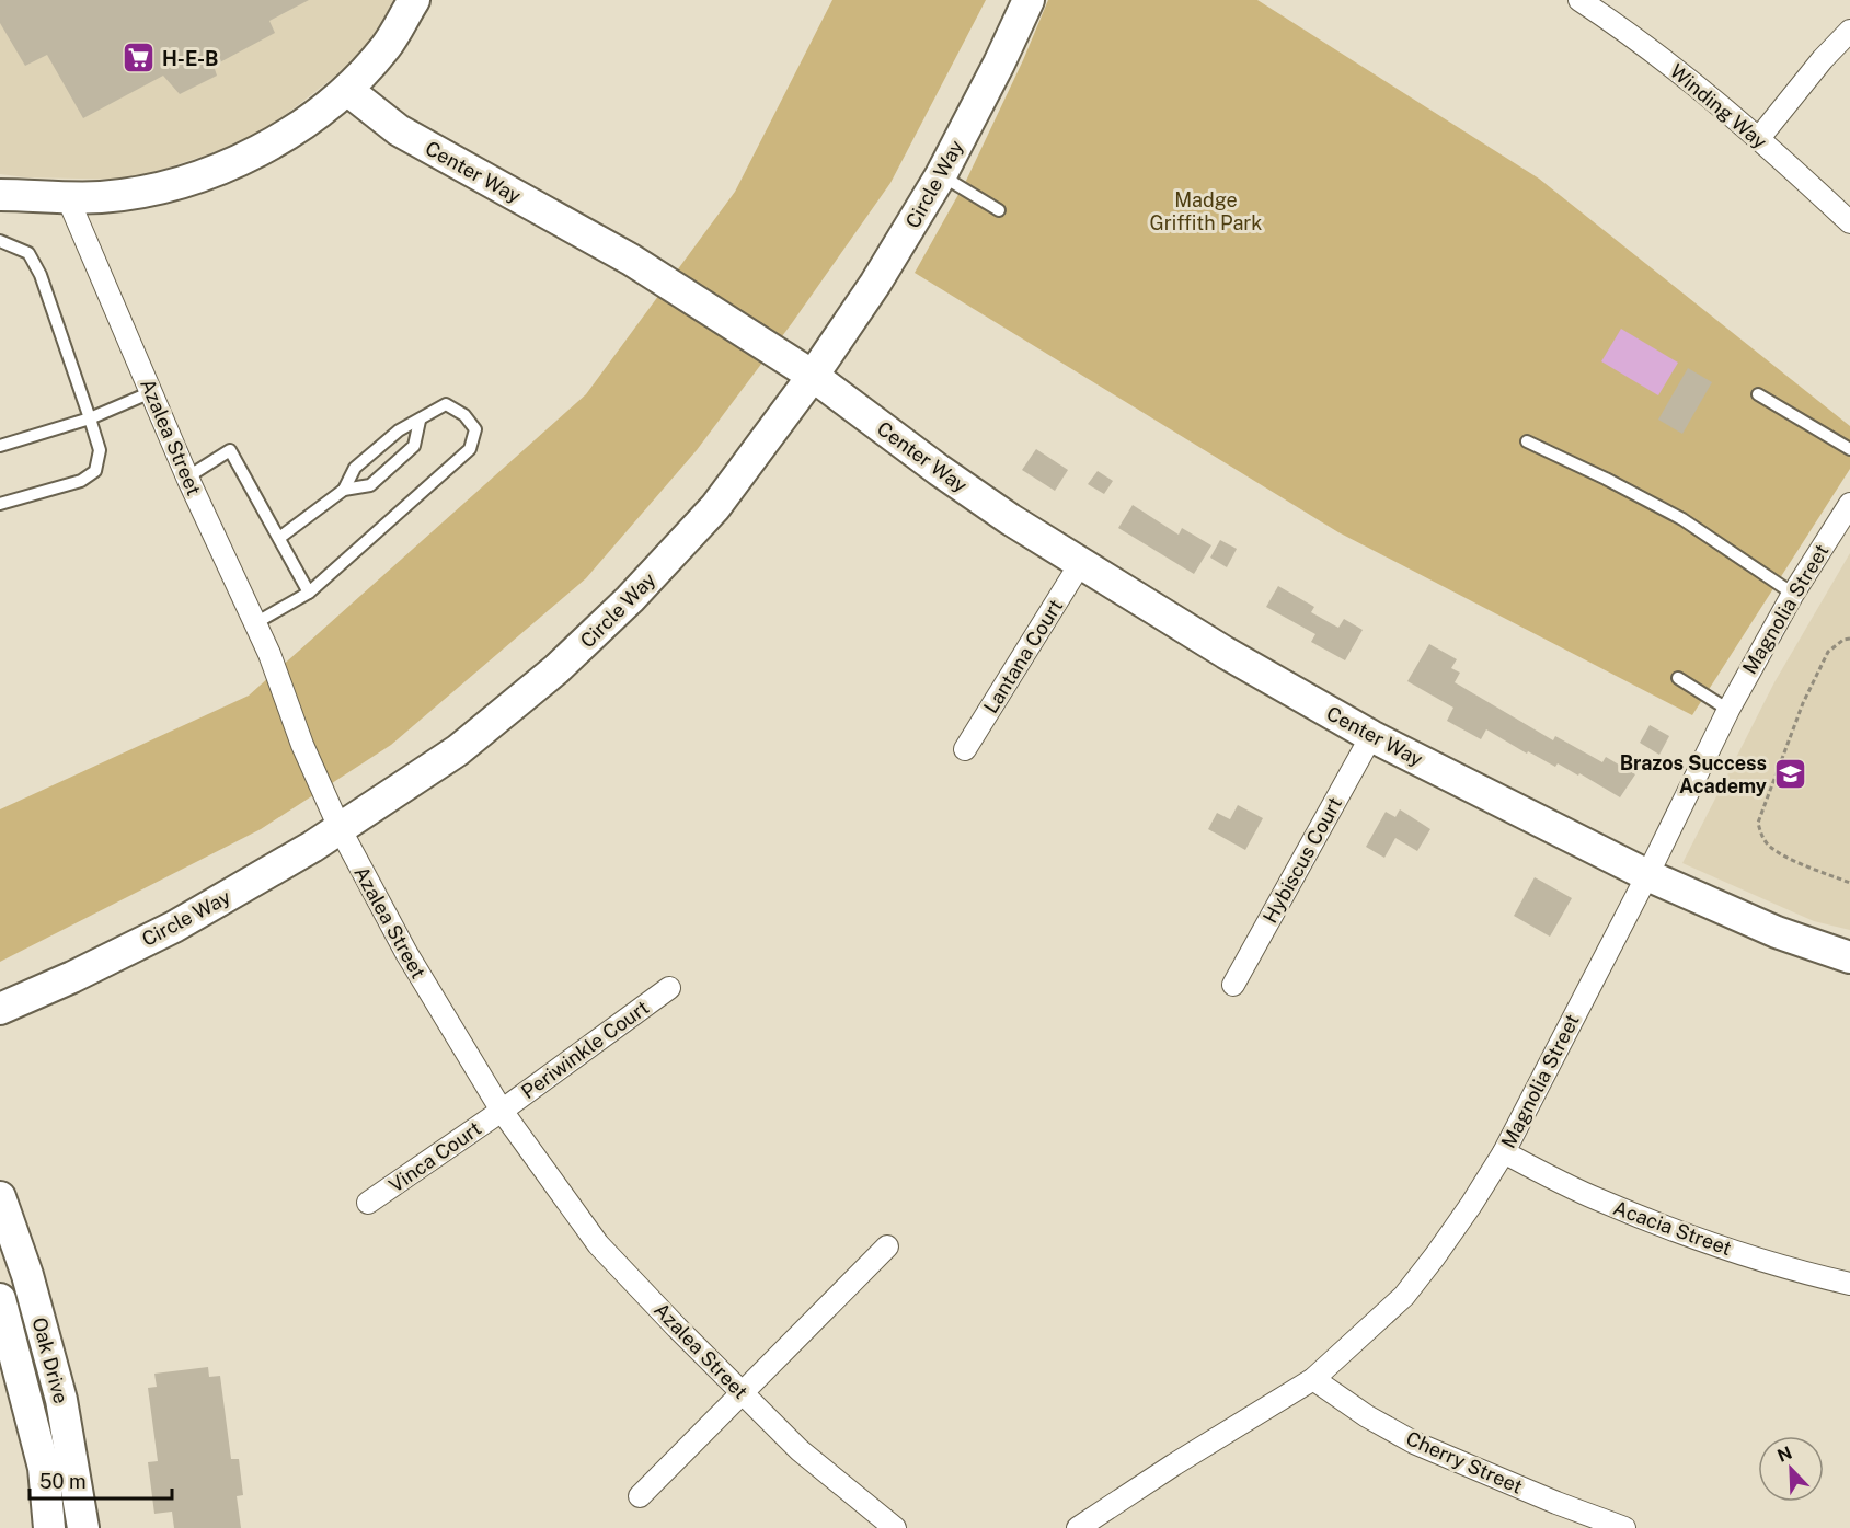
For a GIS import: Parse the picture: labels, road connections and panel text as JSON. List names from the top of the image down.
{
  "streets": {
    "street": [
      "Winding Way",
      "Center Way",
      "Circle Way",
      "Azalea Street",
      "Magnolia Street",
      "Lantana Court",
      "Hybiscus Court",
      "Periwinkle Court",
      "Vinca Court",
      "Acacia Street",
      "Oak Drive",
      "Cherry Street"
    ]
  },
  "crossings": [
    ["Center Way", "Circle Way"],
    ["Center Way", "Magnolia Street"],
    ["Center Way", "Lantana Court"],
    ["Center Way", "Hybiscus Court"],
    ["Circle Way", "Azalea Street"],
    ["Azalea Street", "Periwinkle Court"],
    ["Azalea Street", "Vinca Court"],
    ["Magnolia Street", "Acacia Street"],
    ["Magnolia Street", "Cherry Street"],
    ["Periwinkle Court", "Vinca Court"]
  ],
  "parks": ["Madge Griffith Park"],
  "places": {
    "supermarket": ["H-E-B"],
    "school or university": ["Brazos Success Academy"]
  },
  "scale_bar": "50 m",
  "north": "top left"
}
